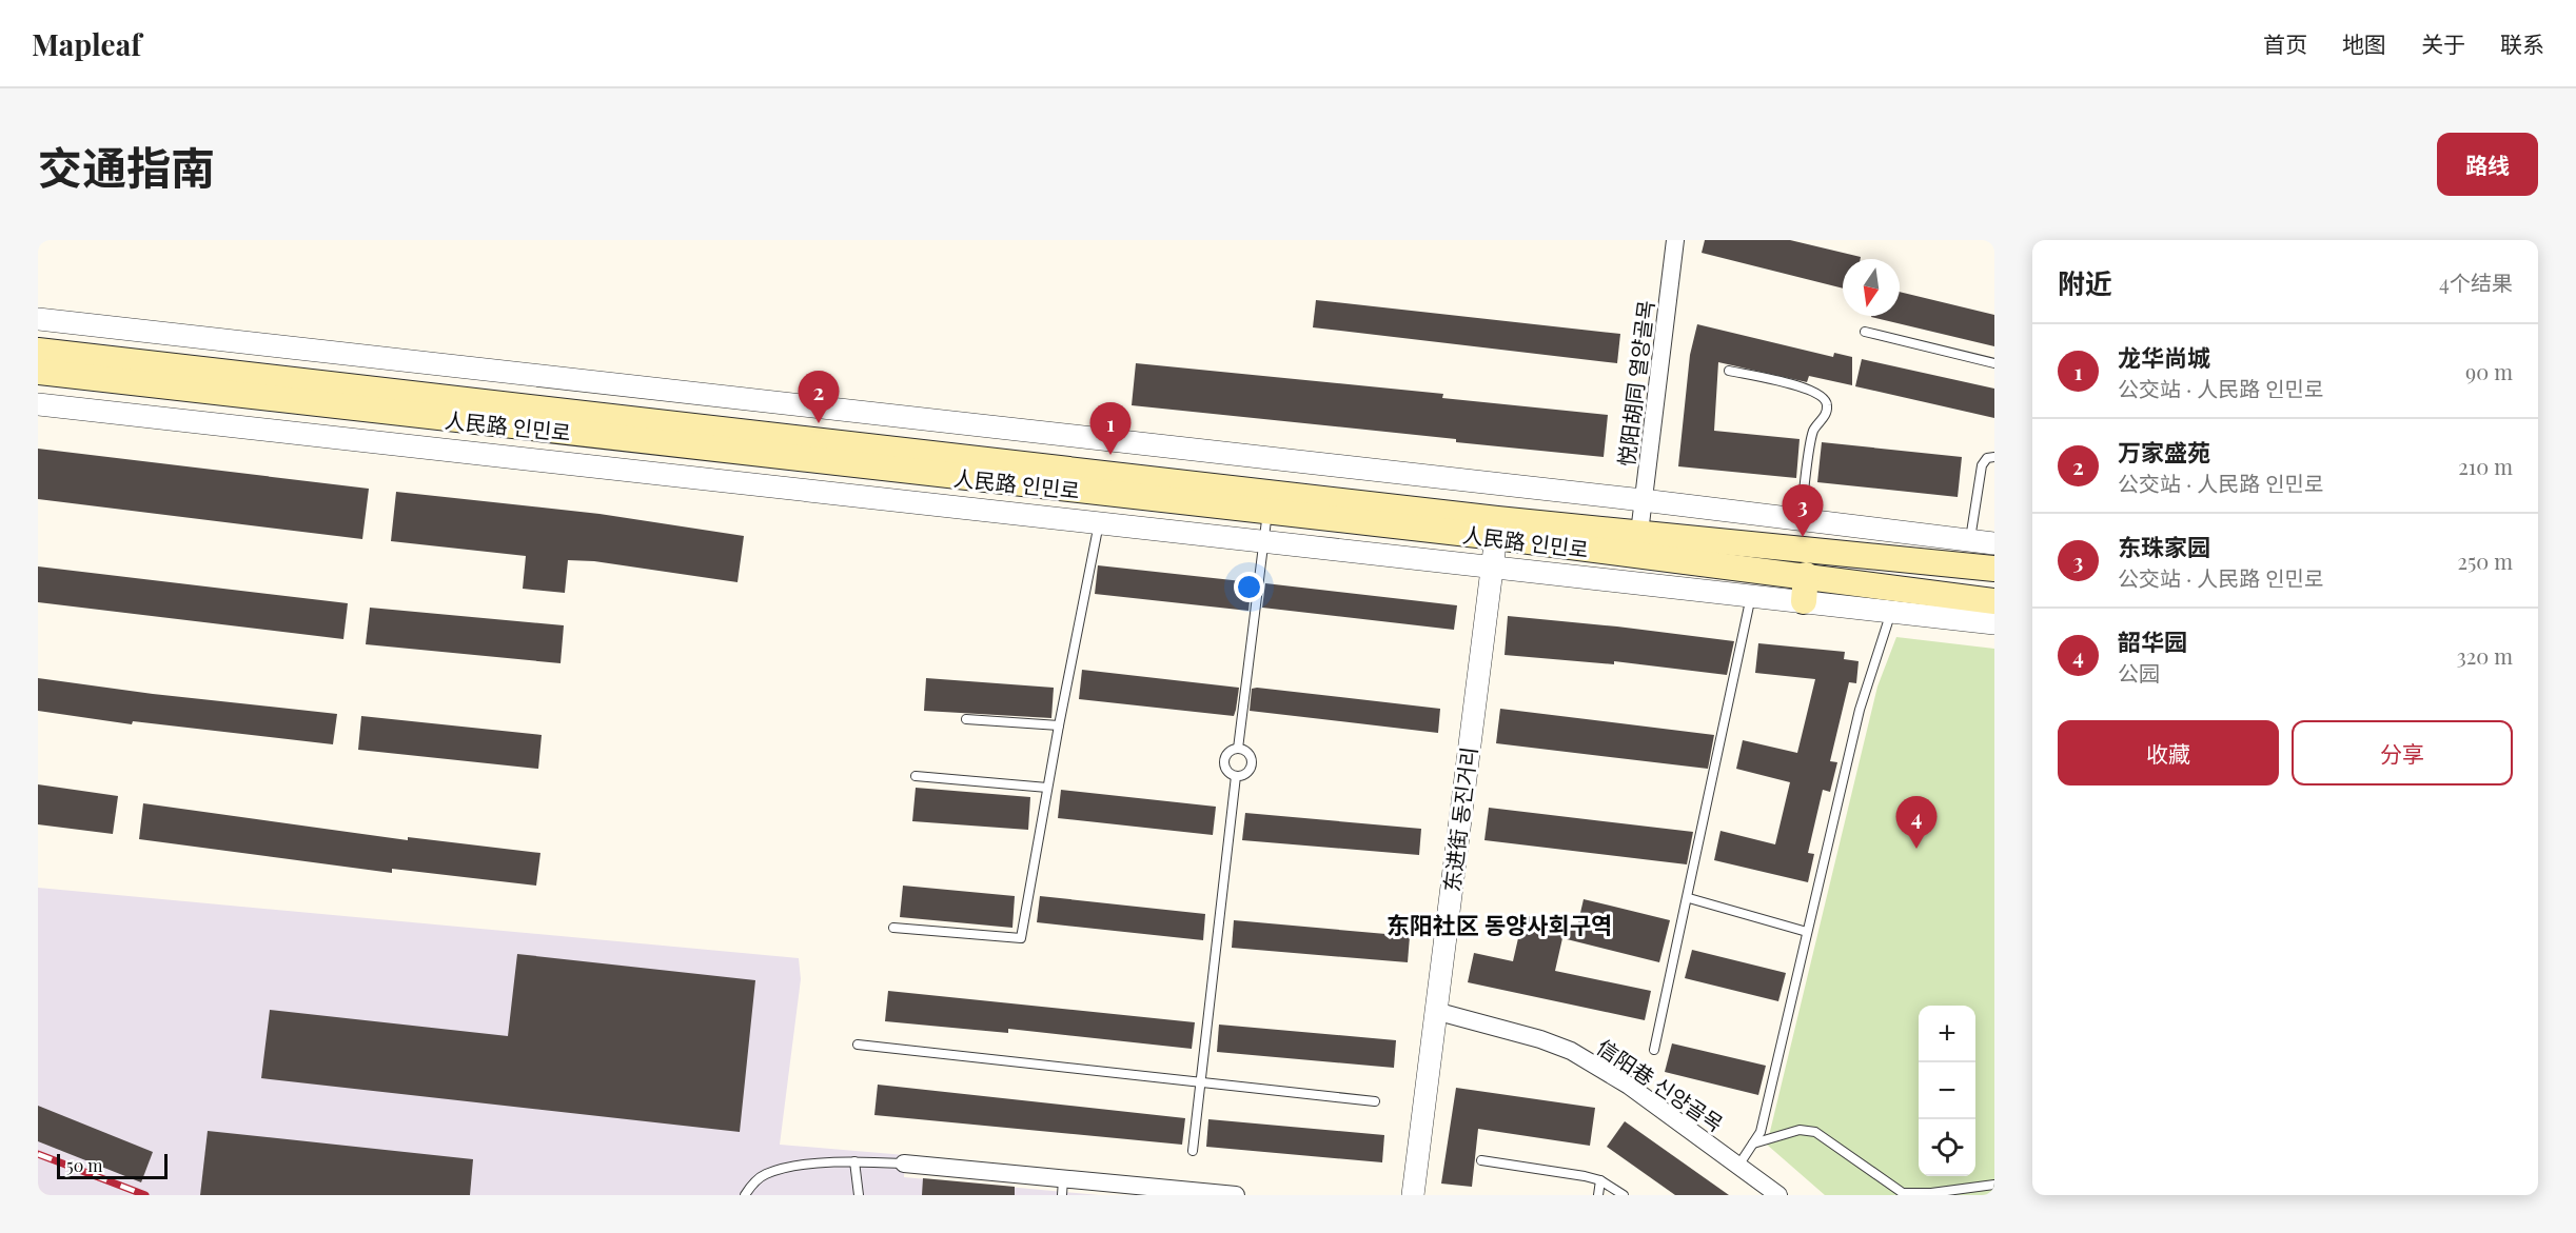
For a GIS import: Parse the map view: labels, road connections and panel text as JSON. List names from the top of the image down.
{
  "streets": {
    "main road": ["人民路 인민로"],
    "street": ["悦阳胡同 열양골목", "东进街 동진거리", "信阳巷 신양골목"]
  },
  "crossings": [
    ["悦阳胡同 열양골목", "人民路 인민로"],
    ["人民路 인민로", "东进街 동진거리"],
    ["东进街 동진거리", "信阳巷 신양골목"]
  ],
  "districts": ["东阳社区 동양사회구역"],
  "scale_bar": "50 m",
  "north": "bottom",
  "page": {
    "header": "Mapleaf",
    "nav": [
      "首页",
      "地图",
      "关于",
      "联系"
    ],
    "title": "交通指南",
    "buttons": [
      "路线",
      ["收藏", "分享"]
    ],
    "heading": ["附近", "4个结果"],
    "list": [
      {
        "mark": "1",
        "name": "龙华尚城",
        "note": "公交站 · 人民路 인민로",
        "value": "90 m"
      },
      {
        "mark": "2",
        "name": "万家盛苑",
        "note": "公交站 · 人民路 인민로",
        "value": "210 m"
      },
      {
        "mark": "3",
        "name": "东珠家园",
        "note": "公交站 · 人民路 인민로",
        "value": "250 m"
      },
      {
        "mark": "4",
        "name": "韶华园",
        "note": "公园",
        "value": "320 m"
      }
    ],
    "pins": [
      "2",
      "1",
      "3",
      "4"
    ],
    "map_buttons": ["+", "−"],
    "scale": "50 m"
  }
}
